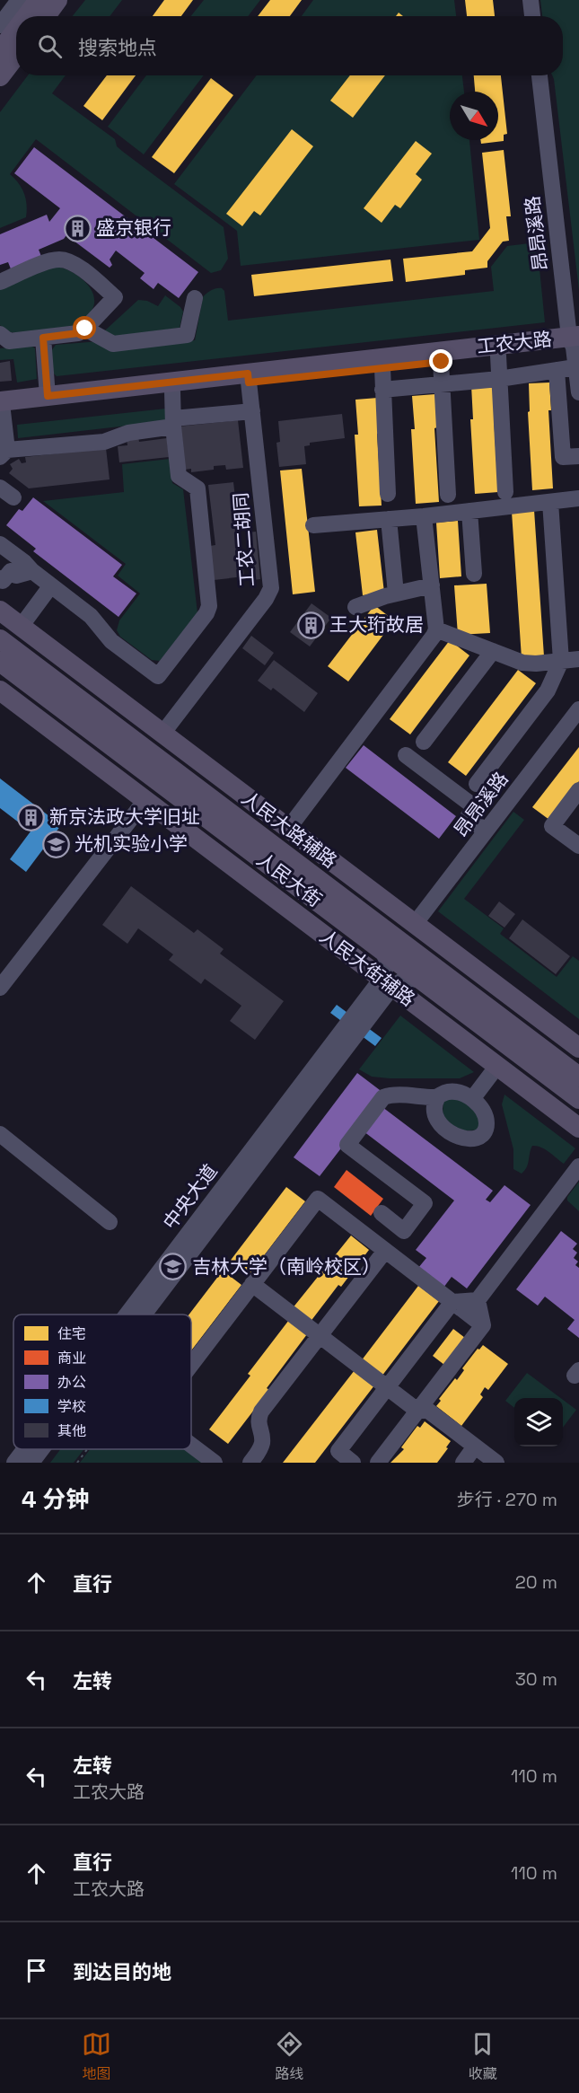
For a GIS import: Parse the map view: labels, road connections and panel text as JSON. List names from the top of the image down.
{
  "streets": {
    "main road": [
      "工农大路",
      "人民大路辅路",
      "人民大街",
      "人民大街辅路"
    ],
    "street": ["昂昂溪路", "工农二胡同", "中央大道"]
  },
  "crossings": [
    ["昂昂溪路", "工农大路"],
    ["昂昂溪路", "人民大路辅路"],
    ["工农大路", "工农二胡同"],
    ["工农二胡同", "人民大路辅路"],
    ["人民大街辅路", "中央大道"]
  ],
  "places": {
    "building": ["盛京银行", "王大珩故居", "新京法政大学旧址"],
    "school or university": ["光机实验小学", "吉林大学（南岭校区）"]
  },
  "legend": [
    "住宅",
    "商业",
    "办公",
    "学校",
    "其他"
  ],
  "north": "bottom right",
  "page": {
    "search": "搜索地点",
    "heading": ["4 分钟", "步行 · 270 m"],
    "list": [
      ["直行", "20 m"],
      ["左转", "30 m"],
      ["左转", "工农大路", "110 m"],
      ["直行", "工农大路", "110 m"],
      "到达目的地"
    ],
    "nav": ["地图", "路线", "收藏"]
  }
}
